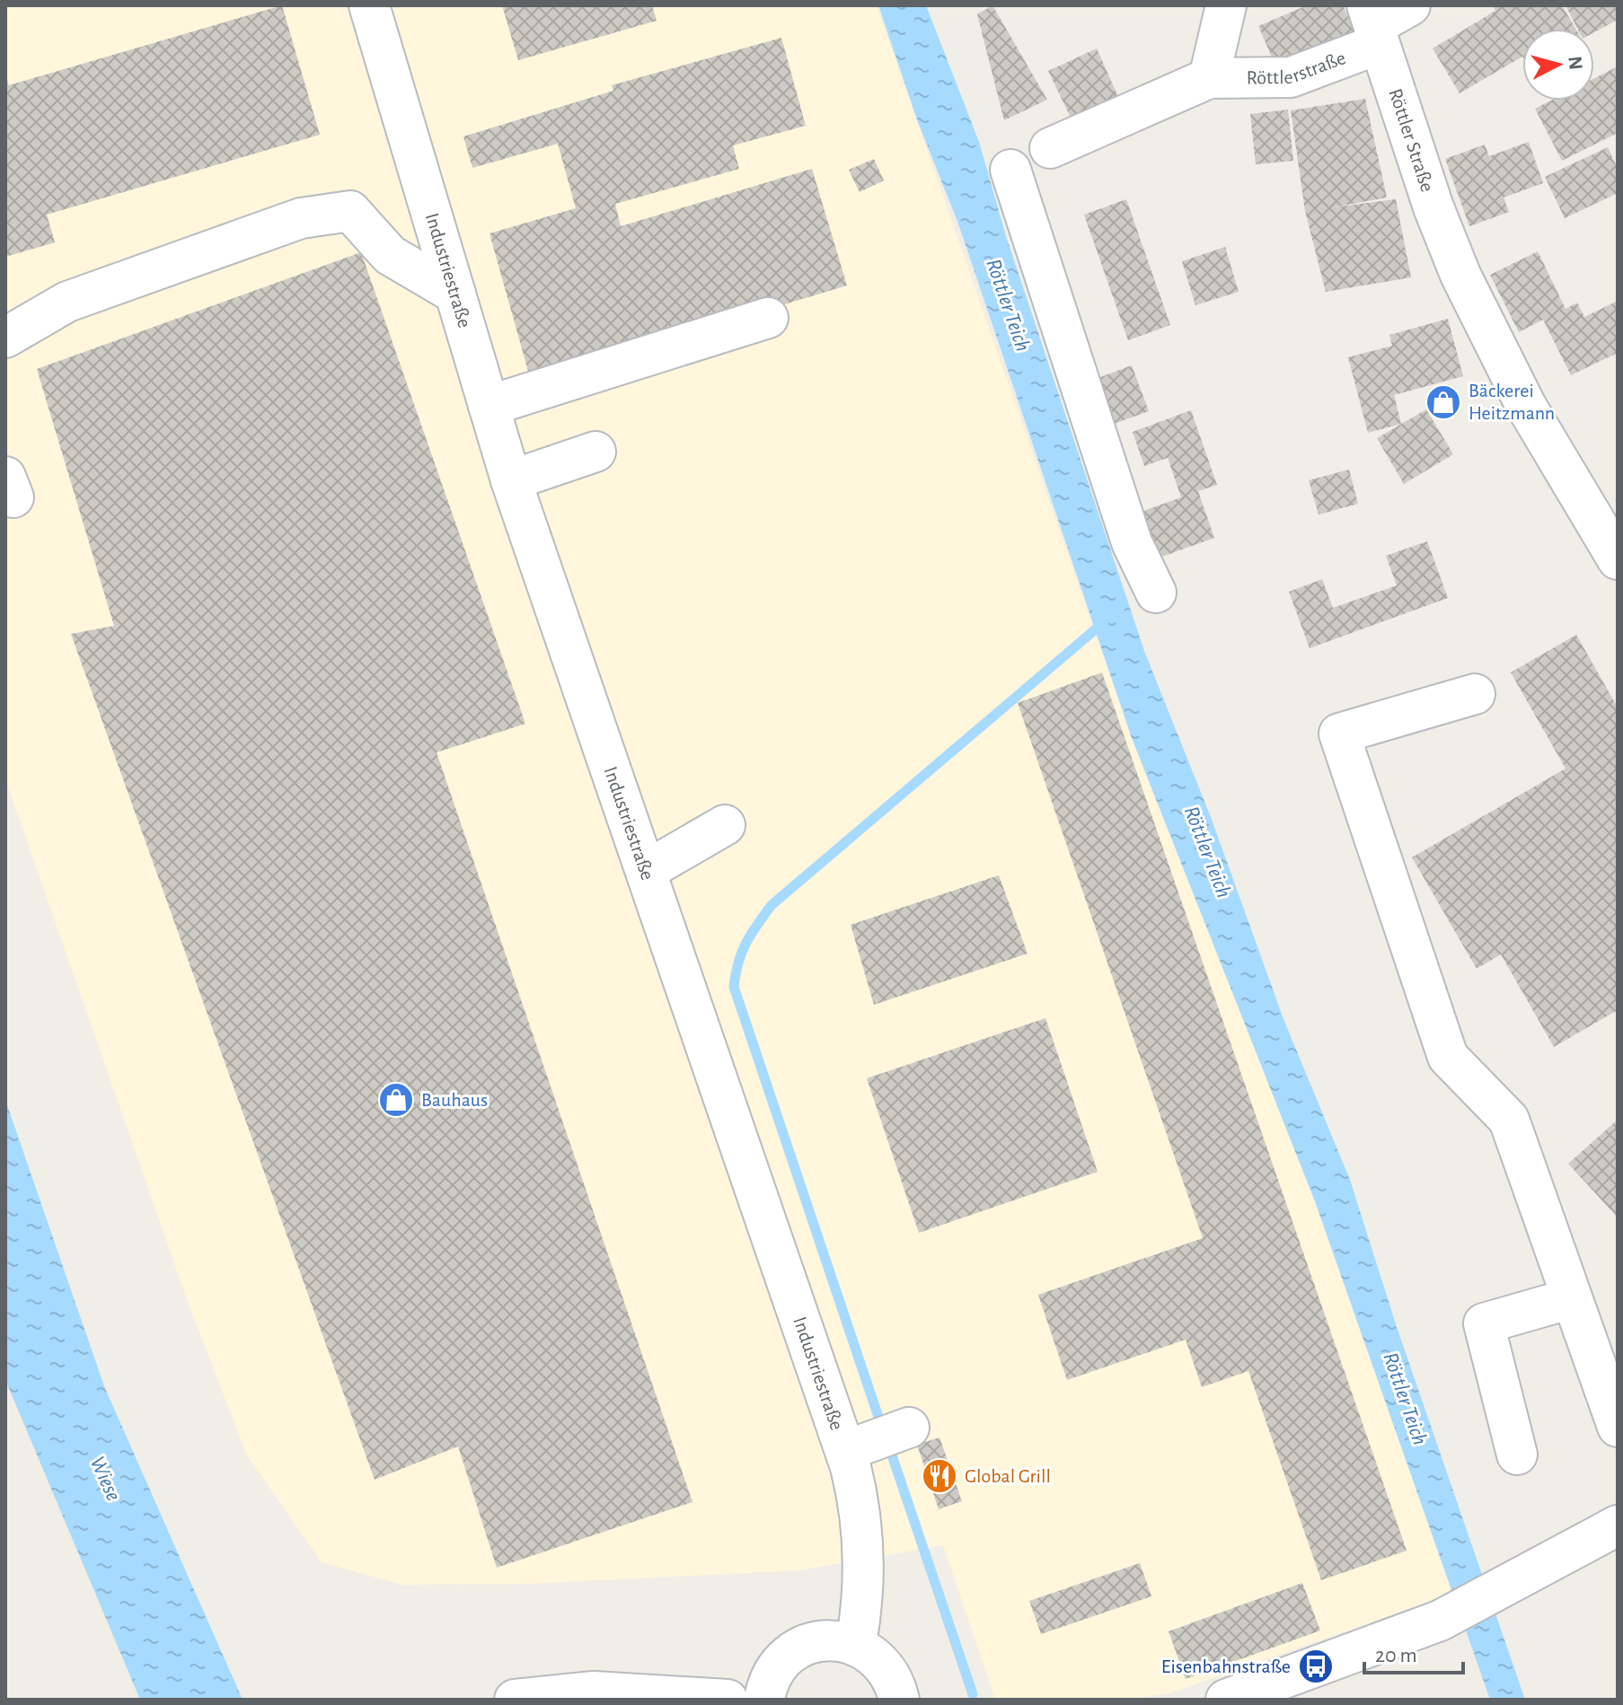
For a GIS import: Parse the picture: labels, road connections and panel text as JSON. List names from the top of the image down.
{
  "streets": {
    "street": ["Röttlerstraße", "Röttler Straße", "Industriestraße"]
  },
  "crossings": [
    ["Röttlerstraße", "Röttler Straße"]
  ],
  "water": ["Röttler Teich", "Wiese"],
  "places": {
    "shop": ["Bäckerei Heitzmann", "Bauhaus"],
    "restaurant": ["Global Grill"],
    "bus stop": ["Eisenbahnstraße"]
  },
  "scale_bar": "20 m",
  "north": "right"
}
